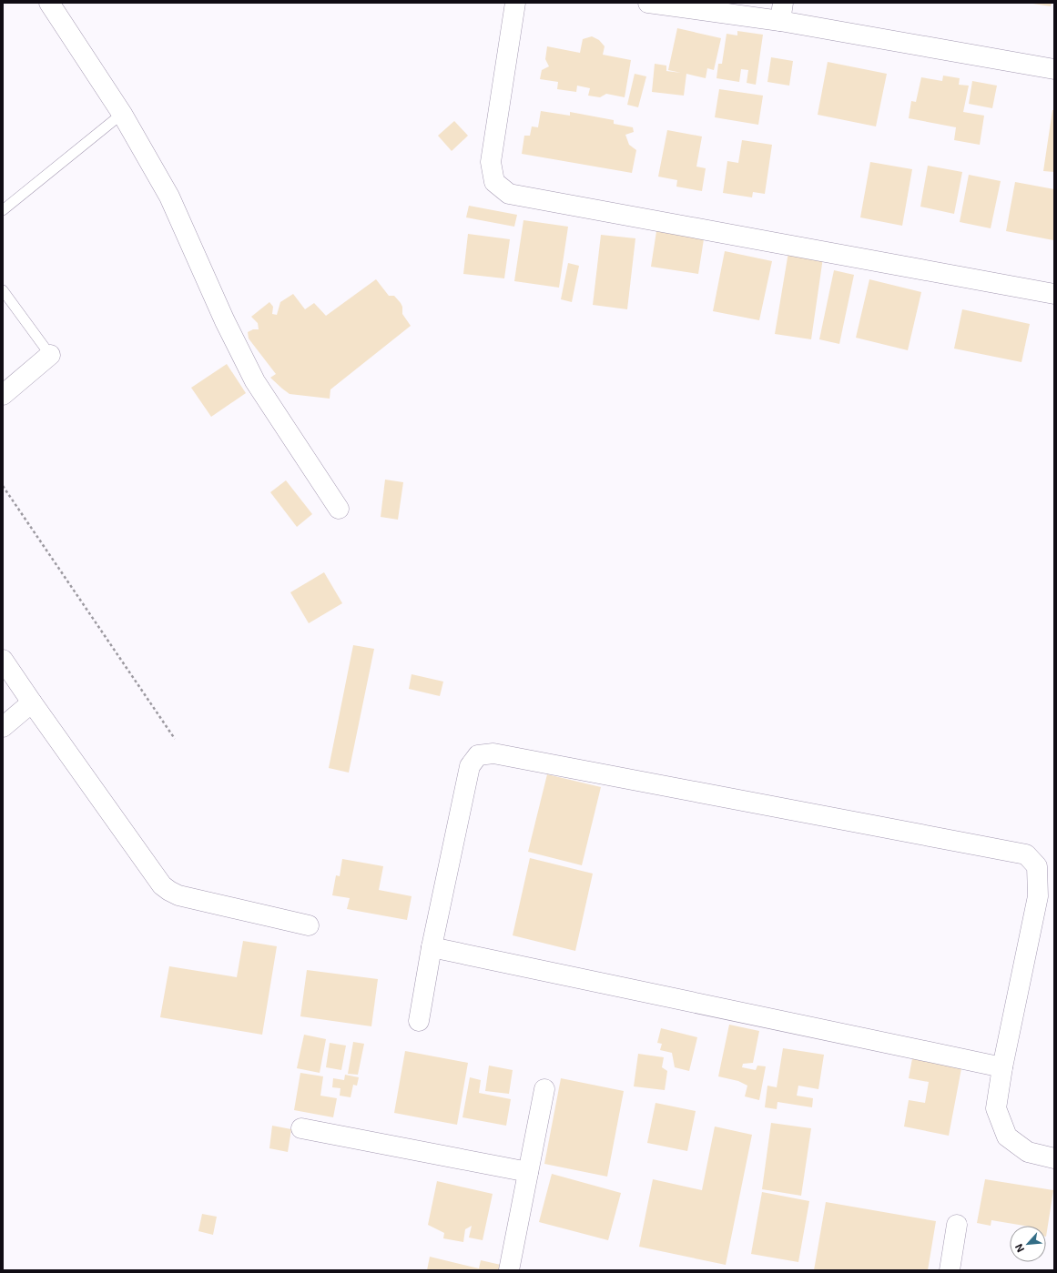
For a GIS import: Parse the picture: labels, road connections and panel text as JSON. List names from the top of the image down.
{
  "north": "bottom left"
}
